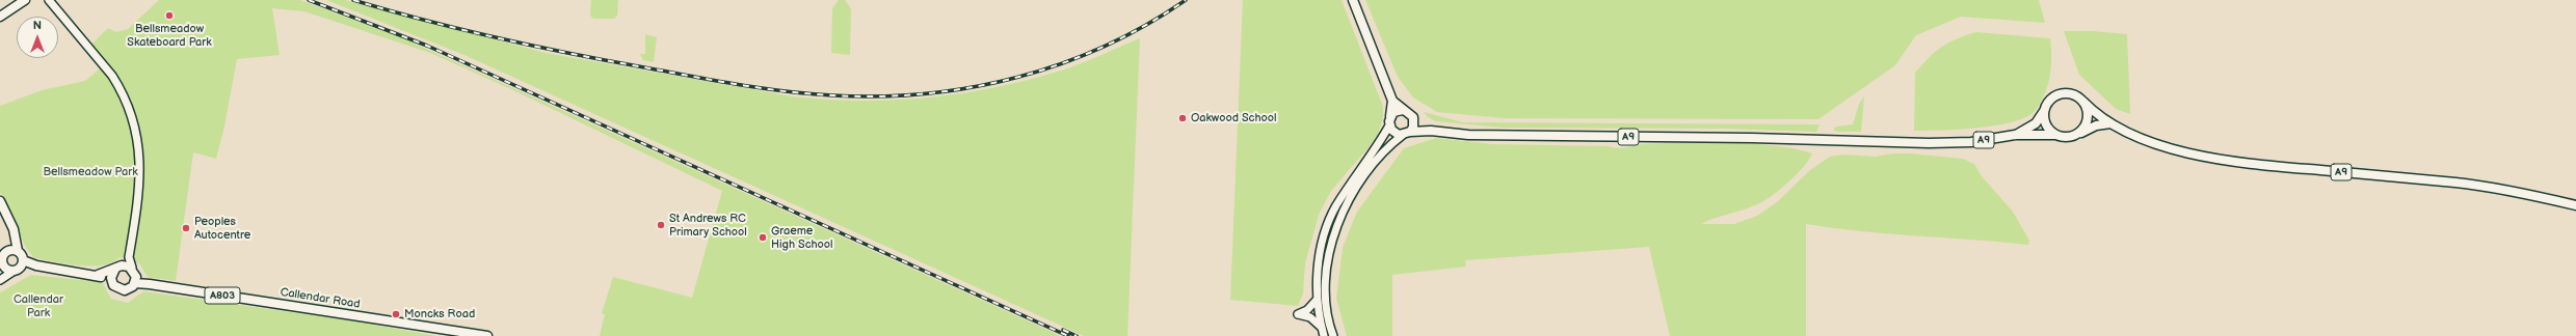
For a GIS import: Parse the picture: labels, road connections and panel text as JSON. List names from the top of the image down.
{
  "streets": {
    "main road": ["A9", "A803", "Callendar Road"]
  },
  "crossings": [
    ["A803", "Callendar Road"]
  ],
  "parks": ["Bellsmeadow Park", "Callendar Park"],
  "places": [
    "Bellsmeadow Skateboard Park",
    "Oakwood School",
    "St Andrews RC Primary School",
    "Peoples Autocentre",
    "Graeme High School",
    "Moncks Road"
  ],
  "north": "top"
}
